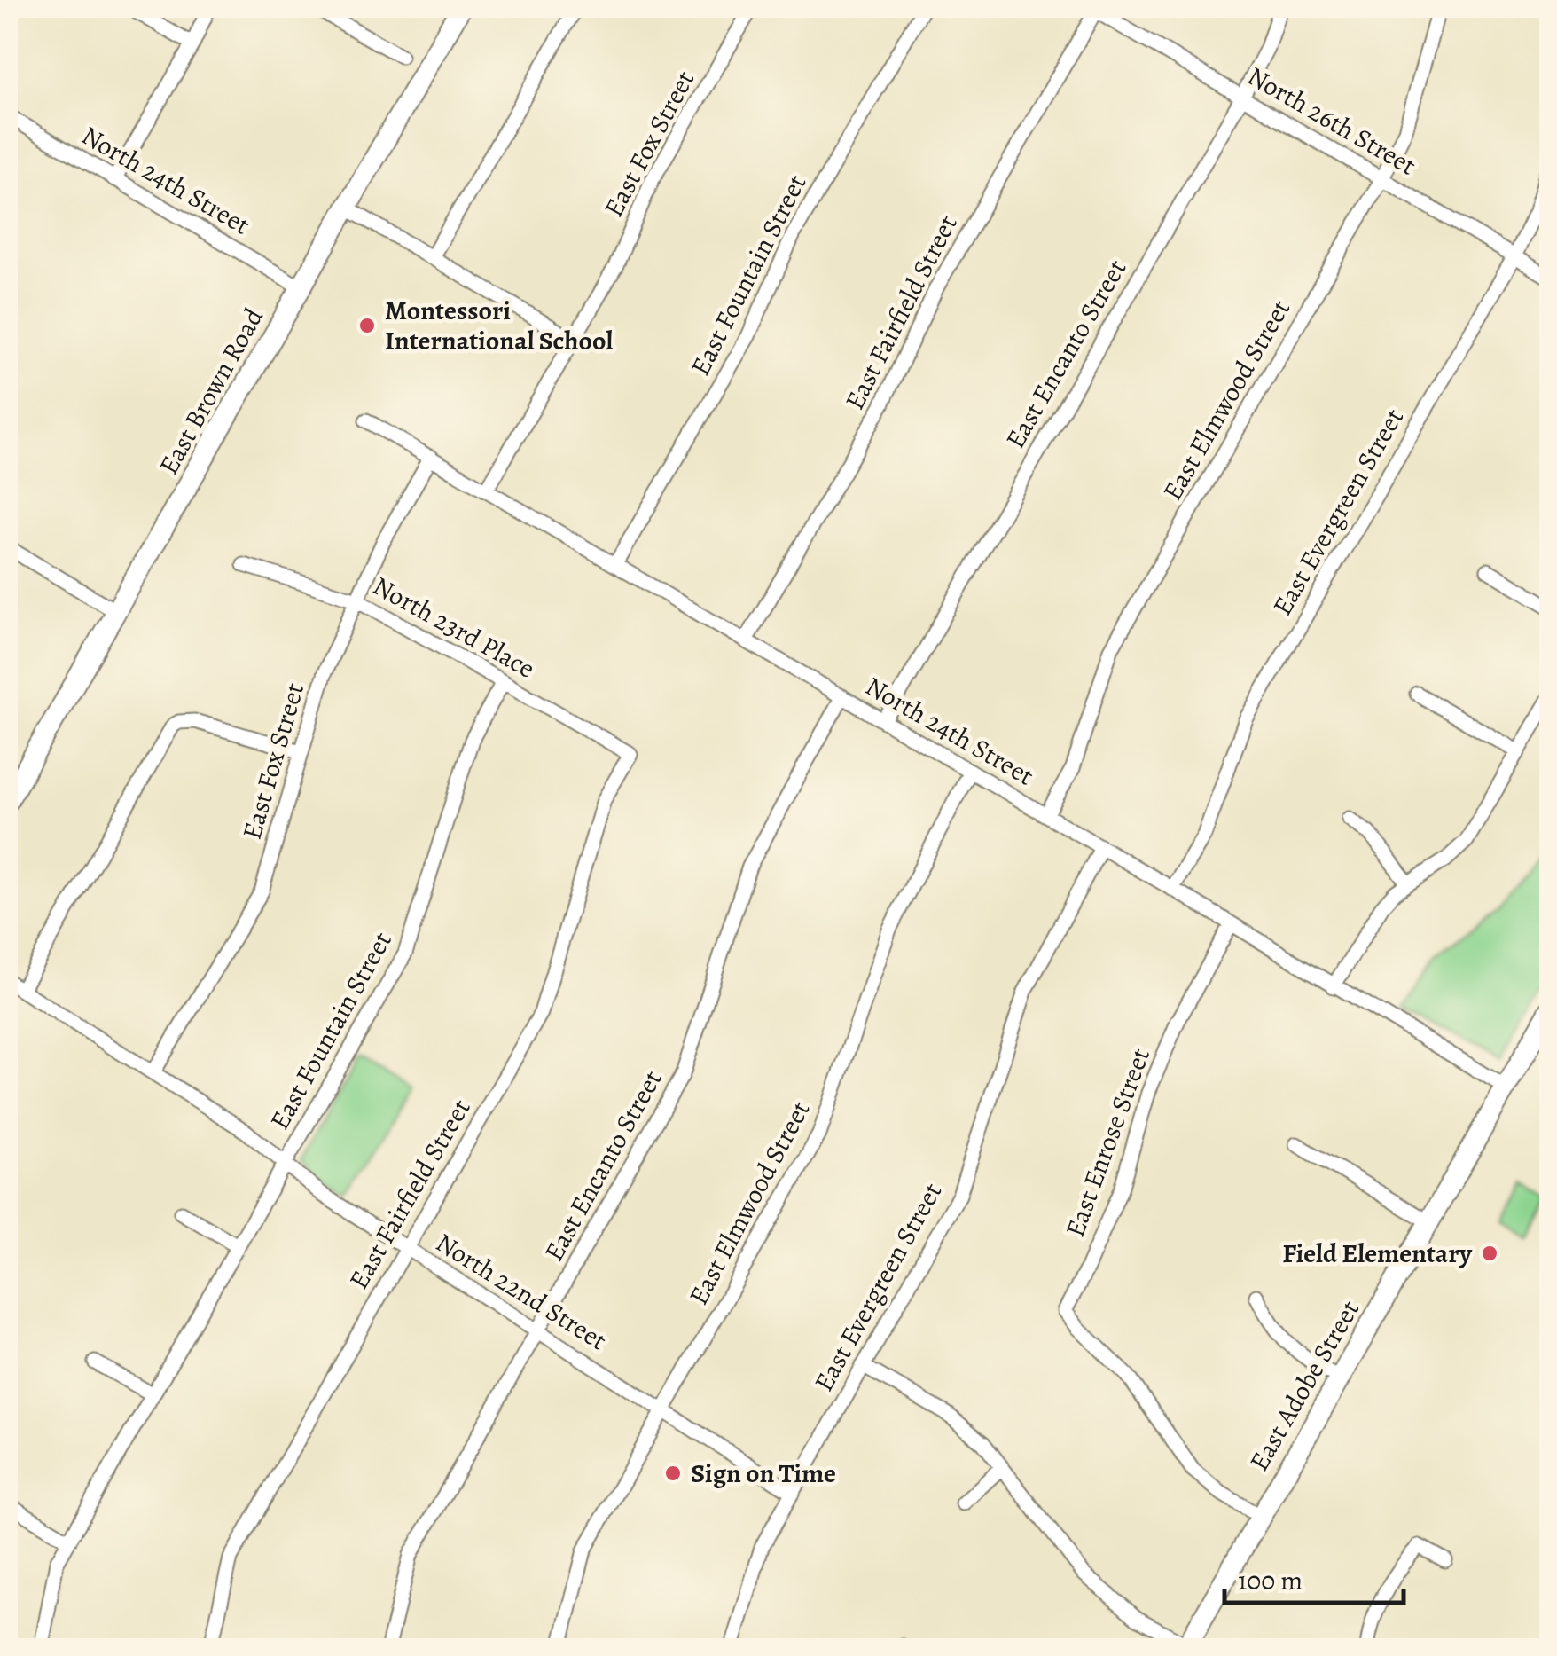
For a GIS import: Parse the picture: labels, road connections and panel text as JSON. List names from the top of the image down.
{
  "streets": {
    "main road": ["East Brown Road", "East Adobe Street"],
    "street": [
      "North 26th Street",
      "East Fox Street",
      "North 24th Street",
      "East Fountain Street",
      "East Fairfield Street",
      "East Encanto Street",
      "East Elmwood Street",
      "East Evergreen Street",
      "North 23rd Place",
      "East Enrose Street",
      "North 22nd Street"
    ]
  },
  "crossings": [
    ["North 26th Street", "East Fairfield Street"],
    ["North 26th Street", "East Encanto Street"],
    ["North 26th Street", "East Elmwood Street"],
    ["North 26th Street", "East Evergreen Street"],
    ["East Fox Street", "North 24th Street"],
    ["East Fox Street", "North 23rd Place"],
    ["East Fox Street", "North 22nd Street"],
    ["North 24th Street", "East Fountain Street"],
    ["North 24th Street", "East Fairfield Street"],
    ["North 24th Street", "East Encanto Street"],
    ["North 24th Street", "East Brown Road"],
    ["North 24th Street", "East Elmwood Street"],
    ["North 24th Street", "East Evergreen Street"],
    ["North 24th Street", "East Enrose Street"],
    ["North 24th Street", "East Adobe Street"],
    ["East Fountain Street", "North 23rd Place"],
    ["East Fountain Street", "North 22nd Street"],
    ["East Fairfield Street", "North 23rd Place"],
    ["East Fairfield Street", "North 22nd Street"],
    ["East Encanto Street", "North 22nd Street"],
    ["East Elmwood Street", "North 22nd Street"],
    ["East Evergreen Street", "North 22nd Street"],
    ["East Enrose Street", "East Adobe Street"]
  ],
  "places": ["Montessori International School", "Field Elementary", "Sign on Time"],
  "scale_bar": "100 m"
}
